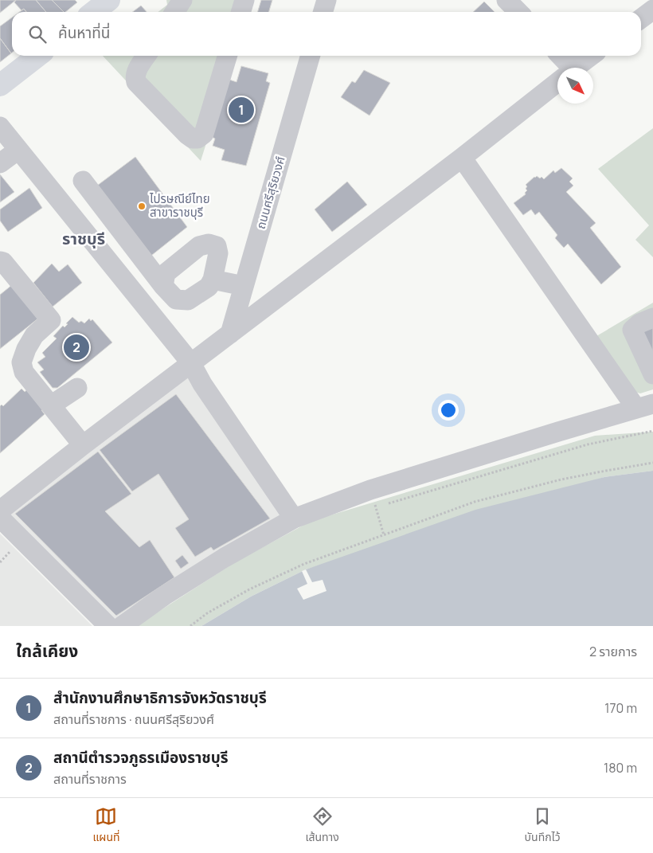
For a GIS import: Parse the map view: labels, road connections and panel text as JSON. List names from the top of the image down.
{
  "streets": {
    "street": ["ถนนศรีสุริยวงศ์"]
  },
  "districts": ["ราชบุรี"],
  "places": ["ไปรษณีย์ไทย สาขาราชบุรี"],
  "north": "bottom right",
  "page": {
    "search": "ค้นหาที่นี่",
    "pins": ["1", "2"],
    "heading": ["ใกล้เคียง", "2 รายการ"],
    "list": [
      {
        "mark": "1",
        "name": "สำนักงานศึกษาธิการจังหวัดราชบุรี",
        "note": "สถานที่ราชการ · ถนนศรีสุริยวงศ์",
        "value": "170 m"
      },
      {
        "mark": "2",
        "name": "สถานีตำรวจภูธรเมืองราชบุรี",
        "note": "สถานที่ราชการ",
        "value": "180 m"
      }
    ],
    "nav": ["แผนที่", "เส้นทาง", "บันทึกไว้"]
  }
}
